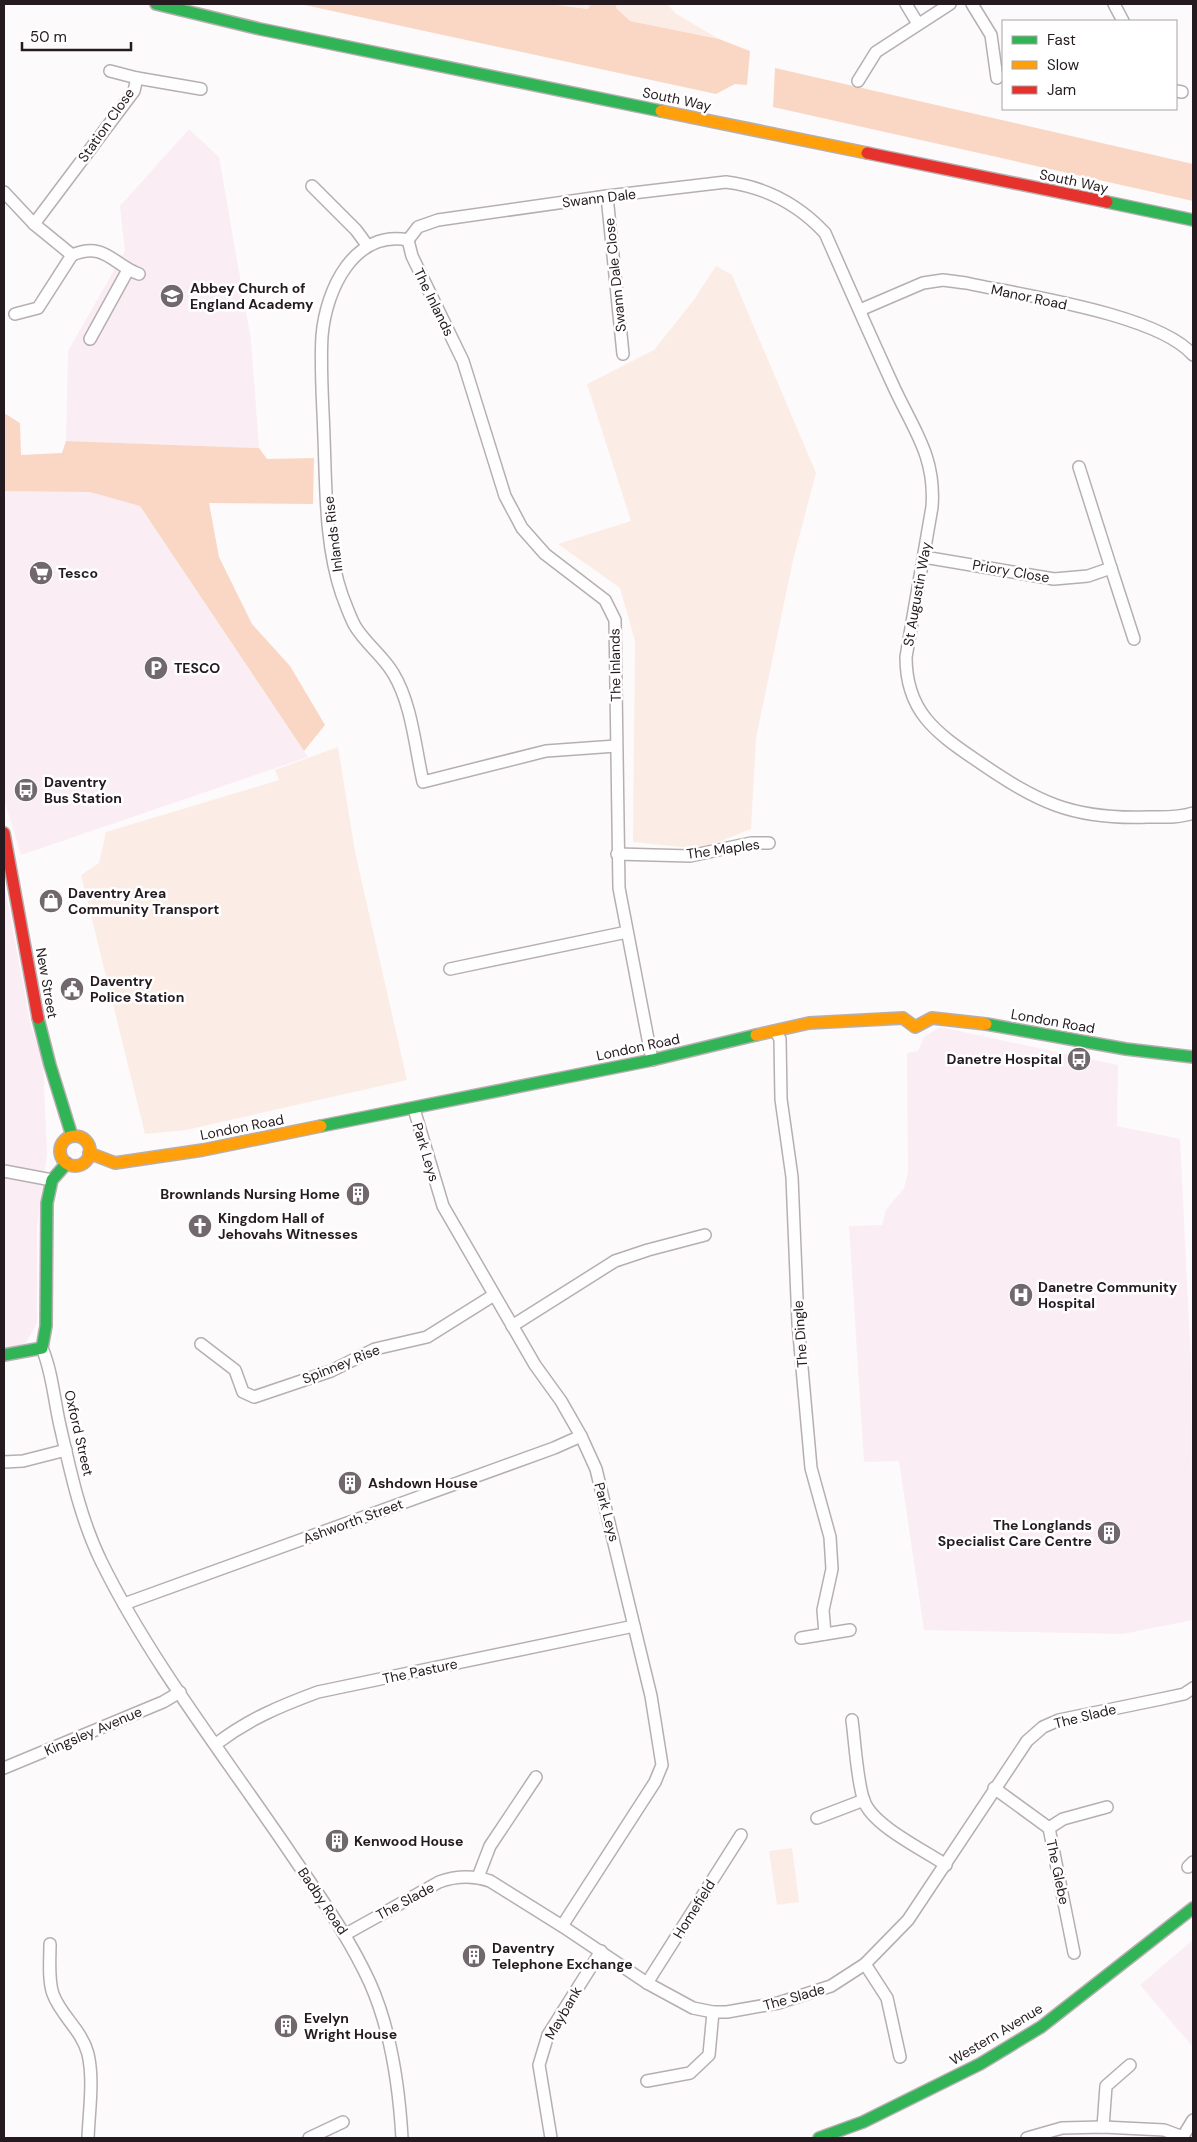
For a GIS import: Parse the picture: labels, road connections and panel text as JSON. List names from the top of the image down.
{
  "streets": {
    "main road": [
      "South Way",
      "New Street",
      "London Road",
      "Oxford Street",
      "Western Avenue"
    ],
    "street": [
      "Station Close",
      "Swann Dale",
      "Swann Dale Close",
      "Manor Road",
      "The Inlands",
      "Inlands Rise",
      "Priory Close",
      "St Augustin Way",
      "The Maples",
      "Park Leys",
      "The Dingle",
      "Spinney Rise",
      "Ashworth Street",
      "The Pasture",
      "The Slade",
      "Kingsley Avenue",
      "The Glebe",
      "Badby Road",
      "Homefield",
      "Maybank"
    ]
  },
  "crossings": [
    ["Swann Dale", "Swann Dale Close"],
    ["Swann Dale", "The Inlands"],
    ["Swann Dale", "Inlands Rise"],
    ["Swann Dale", "St Augustin Way"],
    ["Manor Road", "St Augustin Way"],
    ["The Inlands", "Inlands Rise"],
    ["The Inlands", "The Maples"],
    ["The Inlands", "London Road"],
    ["Priory Close", "St Augustin Way"],
    ["New Street", "London Road"],
    ["London Road", "Park Leys"],
    ["London Road", "The Dingle"],
    ["Park Leys", "Spinney Rise"],
    ["Park Leys", "Ashworth Street"],
    ["Park Leys", "The Pasture"],
    ["Park Leys", "The Slade"],
    ["Oxford Street", "Ashworth Street"],
    ["Oxford Street", "Kingsley Avenue"],
    ["Oxford Street", "Badby Road"],
    ["The Pasture", "Badby Road"],
    ["The Slade", "The Glebe"],
    ["The Slade", "Badby Road"],
    ["The Slade", "Homefield"],
    ["The Slade", "Maybank"],
    ["Kingsley Avenue", "Badby Road"]
  ],
  "places": {
    "school or university": ["Abbey Church of England Academy"],
    "supermarket": ["Tesco"],
    "parking": ["TESCO"],
    "bus stop": ["Daventry Bus Station", "Danetre Hospital"],
    "shop": ["Daventry Area Community Transport"],
    "public building": ["Daventry Police Station"],
    "building": [
      "Brownlands Nursing Home",
      "Ashdown House",
      "The Longlands Specialist Care Centre",
      "Kenwood House",
      "Daventry Telephone Exchange",
      "Evelyn Wright House"
    ],
    "church": ["Kingdom Hall of Jehovahs Witnesses"],
    "hospital": ["Danetre Community Hospital"]
  },
  "legend": ["Fast", "Slow", "Jam"],
  "scale_bar": "50 m"
}
